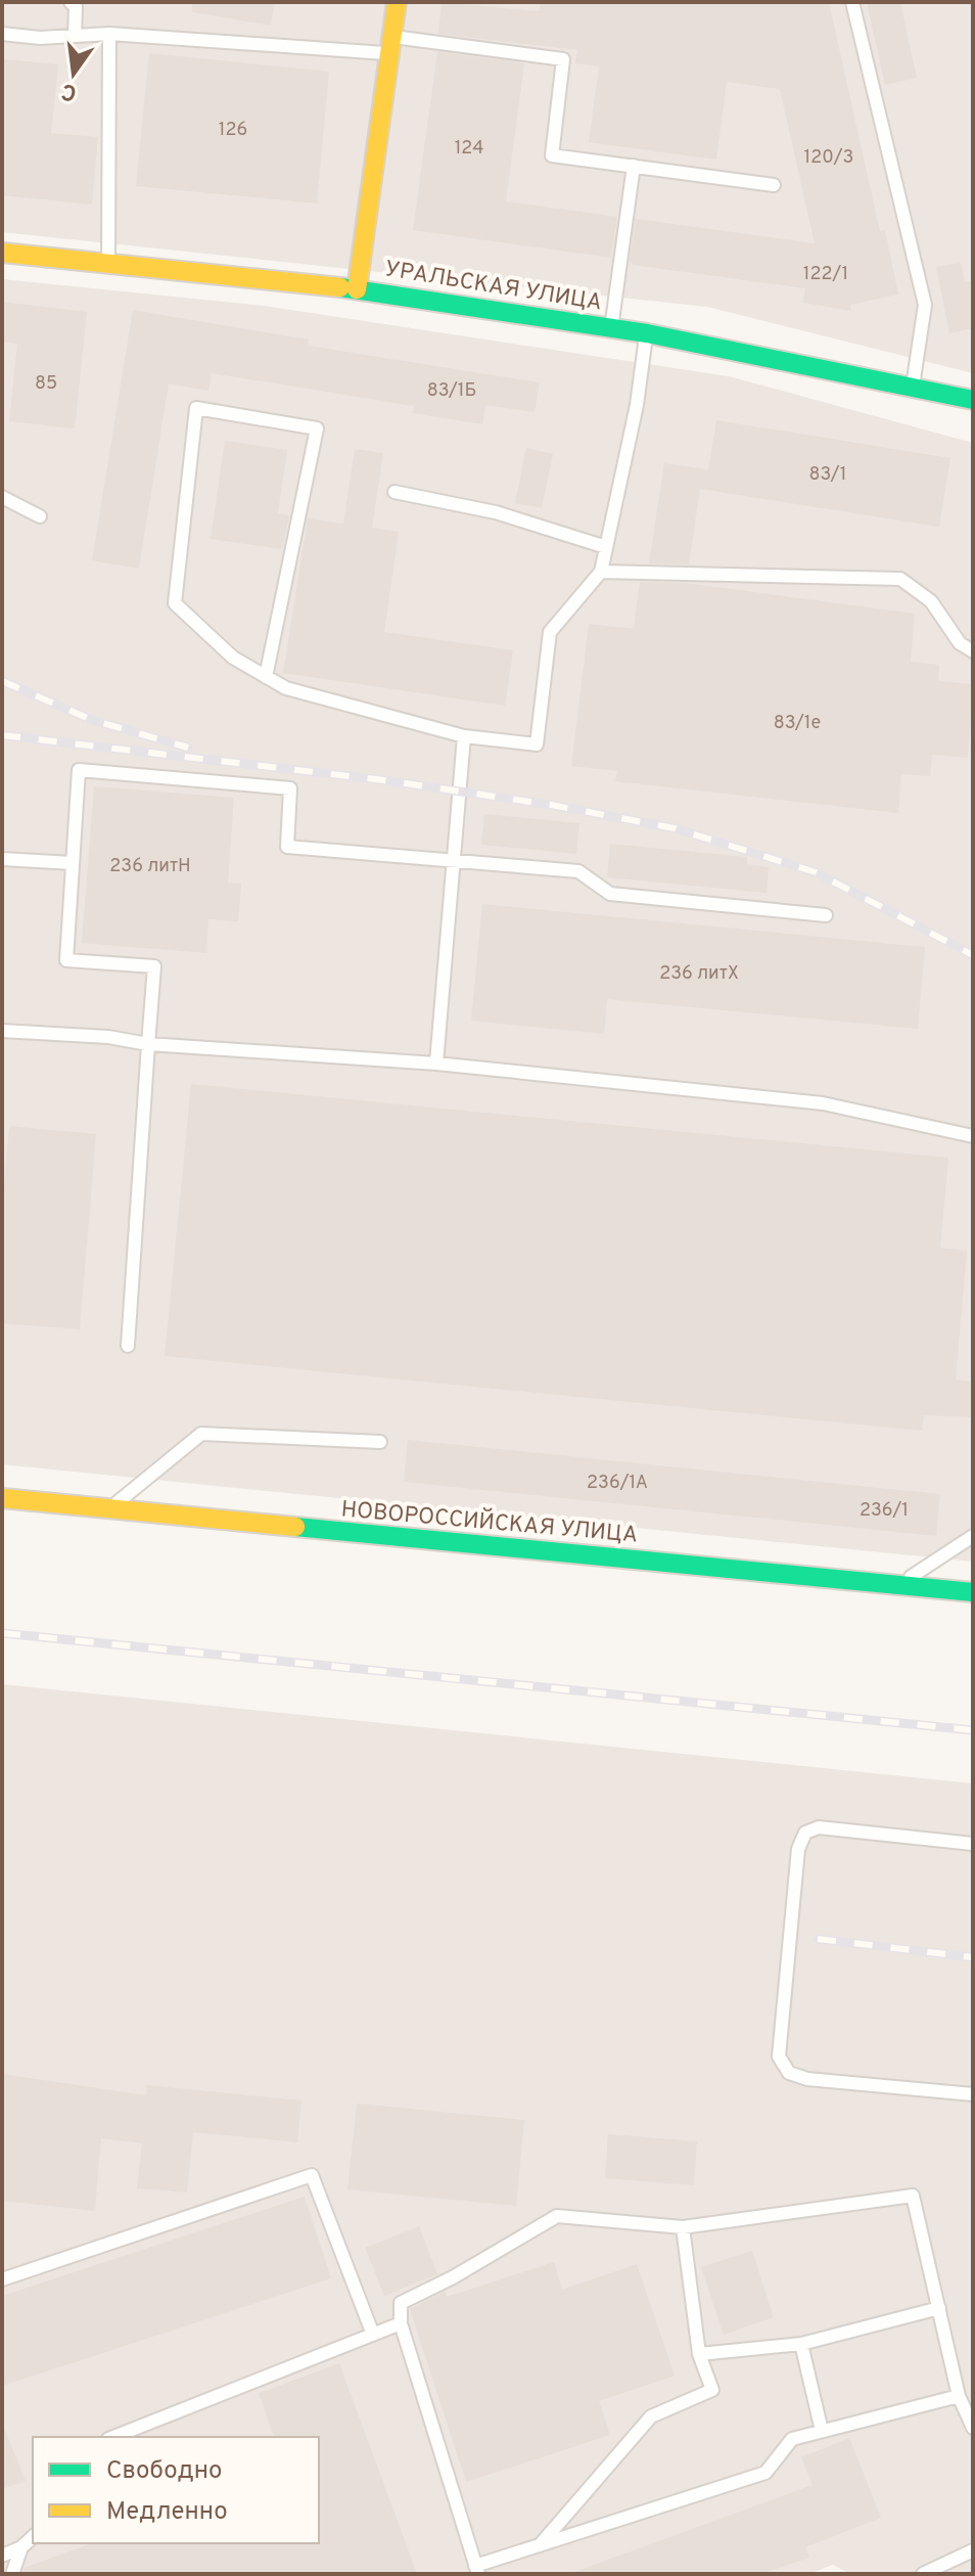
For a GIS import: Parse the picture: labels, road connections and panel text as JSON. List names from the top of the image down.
{
  "streets": {
    "main road": ["УРАЛЬСКАЯ УЛИЦА", "НОВОРОССИЙСКАЯ УЛИЦА"]
  },
  "house_numbers": [
    "126",
    "124",
    "120/3",
    "122/1",
    "85",
    "83/1Б",
    "83/1",
    "83/1е",
    "236 литН",
    "236 литХ",
    "236/1А",
    "236/1"
  ],
  "legend": ["Свободно", "Медленно"],
  "north": "bottom"
}
